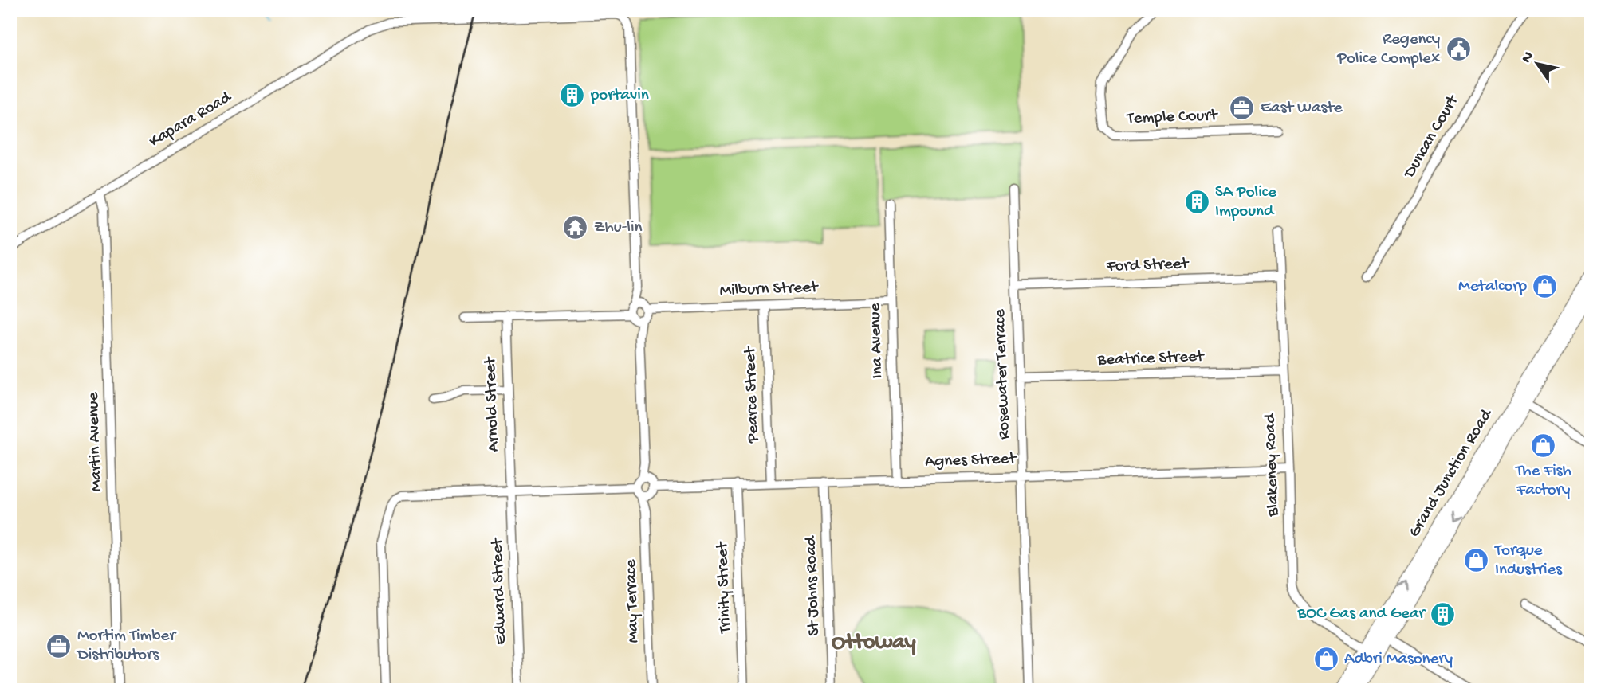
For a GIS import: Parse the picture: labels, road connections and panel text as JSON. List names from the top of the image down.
{
  "streets": {
    "highway": ["Grand Junction Road"],
    "street": [
      "Temple Court",
      "Kapara Road",
      "Duncan Court",
      "Ford Street",
      "Milburn Street",
      "Ina Avenue",
      "Beatrice Street",
      "Rosewater Terrace",
      "Pearce Street",
      "Arnold Street",
      "Martin Avenue",
      "Agnes Street",
      "Blakeney Road",
      "St Johns Road",
      "Trinity Street",
      "Edward Street",
      "May Terrace"
    ]
  },
  "crossings": [
    ["Kapara Road", "Martin Avenue"],
    ["Ford Street", "Rosewater Terrace"],
    ["Ford Street", "Blakeney Road"],
    ["Milburn Street", "Ina Avenue"],
    ["Milburn Street", "Pearce Street"],
    ["Ina Avenue", "Agnes Street"],
    ["Beatrice Street", "Rosewater Terrace"],
    ["Beatrice Street", "Blakeney Road"],
    ["Rosewater Terrace", "Agnes Street"],
    ["Pearce Street", "Agnes Street"],
    ["Arnold Street", "Agnes Street"],
    ["Arnold Street", "Edward Street"],
    ["Agnes Street", "Blakeney Road"],
    ["Agnes Street", "St Johns Road"],
    ["Agnes Street", "Trinity Street"],
    ["Agnes Street", "Edward Street"],
    ["Agnes Street", "May Terrace"],
    ["Blakeney Road", "Grand Junction Road"]
  ],
  "districts": ["Ottoway"],
  "places": {
    "public building": ["Regency Police Complex"],
    "building": ["portavin", "SA Police Impound", "BOC Gas and Gear"],
    "office": ["East Waste", "Mortim Timber Distributors"],
    "temple": ["Zhu-lin"],
    "shop": [
      "Metalcorp",
      "The Fish Factory",
      "Torque Industries",
      "Adbri Masonery"
    ]
  },
  "north": "top left"
}
